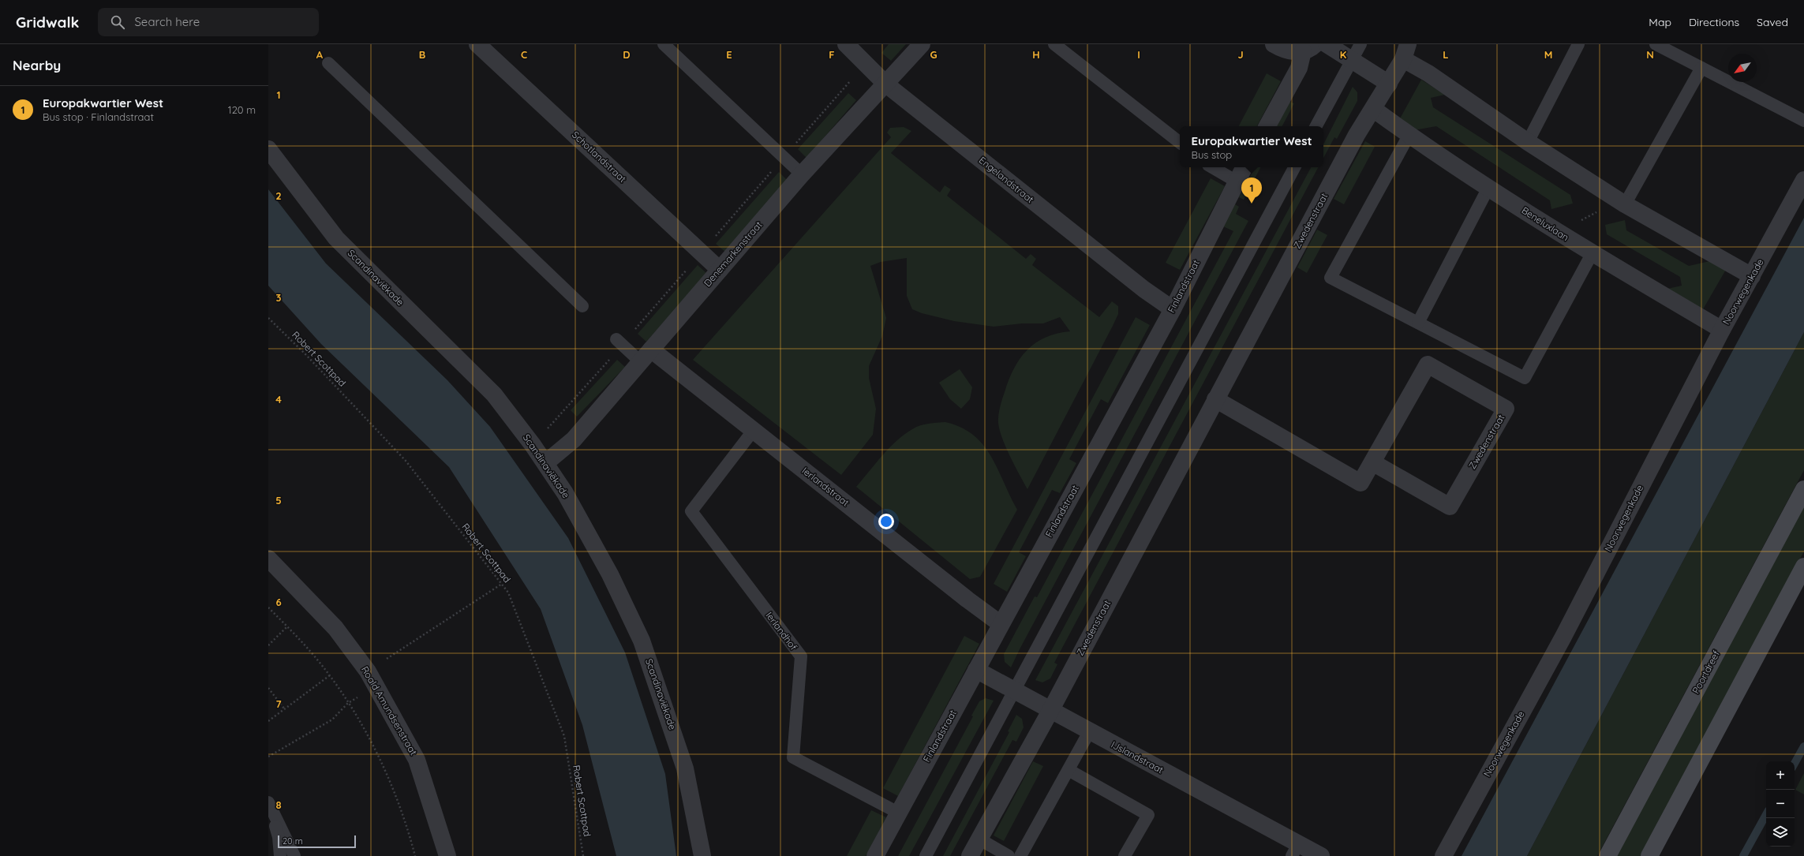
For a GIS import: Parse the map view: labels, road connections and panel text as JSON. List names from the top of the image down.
{
  "streets": {
    "main road": ["Poortdreef"],
    "street": [
      "Schotlandstraat",
      "Engelandstraat",
      "Zwedenstraat",
      "Beneluxlaan",
      "Denemarkenstraat",
      "Scandinaviëkade",
      "Finlandstraat",
      "Noorwegenkade",
      "Ierlandstraat",
      "Roald Amundsenstraat",
      "IJslandstraat"
    ],
    "lane": ["Ierlandhof"],
    "path": ["Robert Scottpad"]
  },
  "crossings": [
    ["Schotlandstraat", "Denemarkenstraat"],
    ["Engelandstraat", "Denemarkenstraat"],
    ["Engelandstraat", "Finlandstraat"],
    ["Zwedenstraat", "Beneluxlaan"],
    ["Zwedenstraat", "IJslandstraat"],
    ["Beneluxlaan", "Noorwegenkade"],
    ["Denemarkenstraat", "Scandinaviëkade"],
    ["Denemarkenstraat", "Ierlandstraat"],
    ["Finlandstraat", "Ierlandstraat"],
    ["Finlandstraat", "Ierlandhof"],
    ["Finlandstraat", "IJslandstraat"],
    ["Ierlandstraat", "Ierlandhof"]
  ],
  "scale_bar": "20 m",
  "north": "bottom left",
  "page": {
    "header": "Gridwalk",
    "search": "Search here",
    "nav": ["Map", "Directions", "Saved"],
    "heading": "Nearby",
    "list": [
      {
        "mark": "1",
        "name": "Europakwartier West",
        "note": "Bus stop · Finlandstraat",
        "value": "120 m"
      }
    ],
    "popup": ["Europakwartier West", "Bus stop"],
    "pins": "1",
    "map_buttons": ["+", "−"],
    "scale": "20 m"
  },
  "grid": {
    "columns": [
      "A",
      "B",
      "C",
      "D",
      "E",
      "F",
      "G",
      "H",
      "I",
      "J",
      "K",
      "L",
      "M",
      "N"
    ],
    "rows": [
      "1",
      "2",
      "3",
      "4",
      "5",
      "6",
      "7",
      "8"
    ]
  }
}
